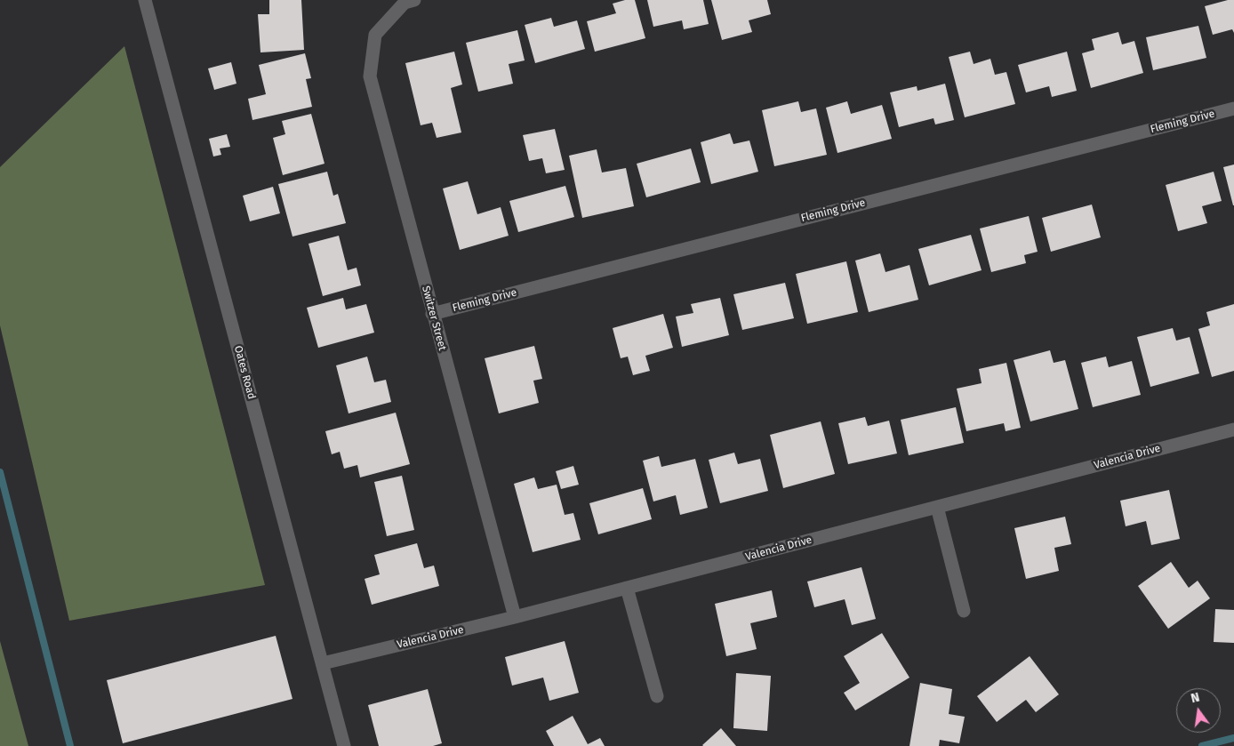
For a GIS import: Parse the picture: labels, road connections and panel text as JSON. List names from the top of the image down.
{
  "streets": {
    "street": [
      "Fleming Drive",
      "Switzer Street",
      "Oates Road",
      "Valencia Drive"
    ]
  },
  "crossings": [
    ["Fleming Drive", "Switzer Street"],
    ["Switzer Street", "Valencia Drive"],
    ["Oates Road", "Valencia Drive"]
  ],
  "north": "top"
}
